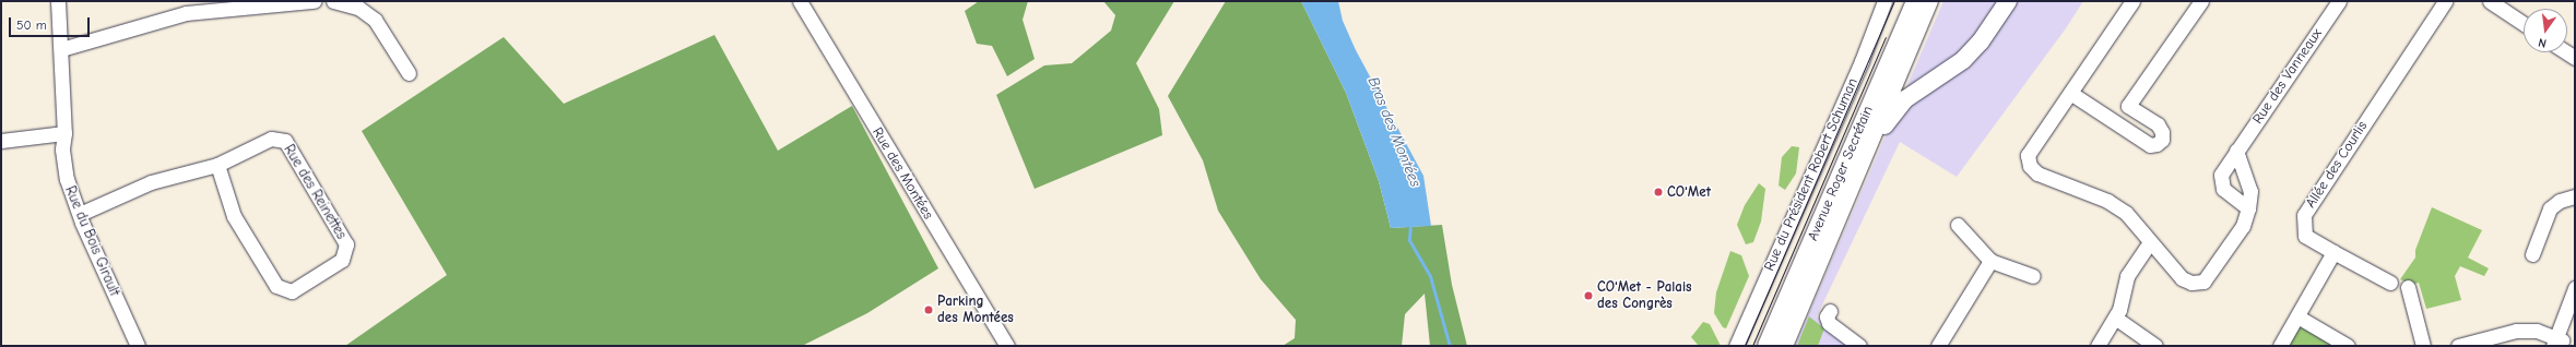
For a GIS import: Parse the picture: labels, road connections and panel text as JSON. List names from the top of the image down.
{
  "streets": {
    "main road": ["Avenue Roger Secrétain"],
    "street": [
      "Rue des Vanneaux",
      "Allée des Courlis",
      "Rue des Montées",
      "Rue du Président Robert Schuman",
      "Rue des Reinettes",
      "Rue du Bois Girault"
    ]
  },
  "crossings": [
    ["Rue des Reinettes", "Rue du Bois Girault"]
  ],
  "water": ["Bras des Montées"],
  "places": ["CO'Met", "CO'Met - Palais des Congrès", "Parking des Montées"],
  "scale_bar": "50 m",
  "north": "bottom"
}
